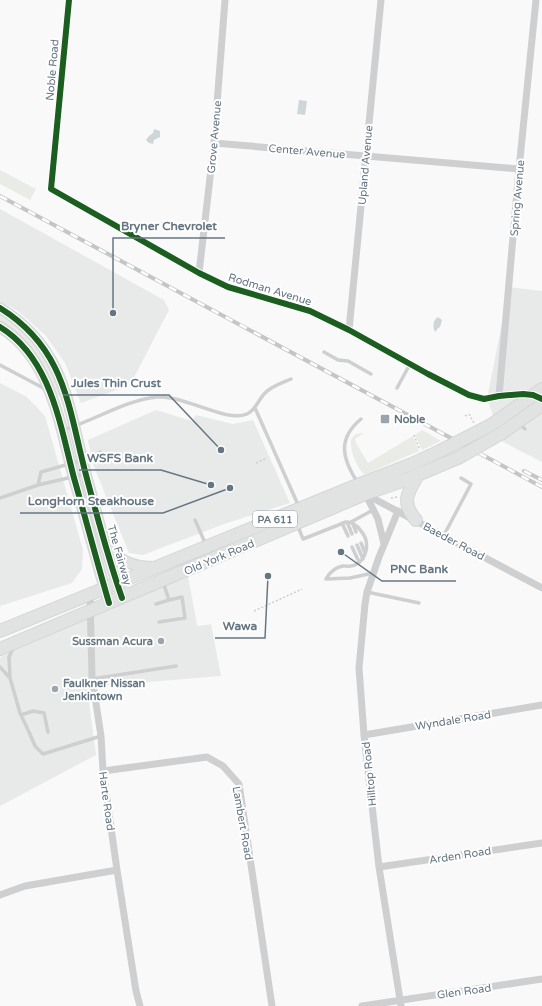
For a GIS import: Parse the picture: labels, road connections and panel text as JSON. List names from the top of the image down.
{
  "streets": {
    "highway": ["PA 611", "Old York Road"],
    "main road": ["The Fairway"],
    "street": [
      "Noble Road",
      "Grove Avenue",
      "Center Avenue",
      "Upland Avenue",
      "Spring Avenue",
      "Rodman Avenue",
      "Baeder Road",
      "Wyndale Road",
      "Hilltop Road",
      "Harte Road",
      "Lambert Road",
      "Arden Road",
      "Glen Road"
    ]
  },
  "crossings": [
    ["Noble Road", "Rodman Avenue"],
    ["Grove Avenue", "Center Avenue"],
    ["Grove Avenue", "Rodman Avenue"],
    ["Center Avenue", "Upland Avenue"],
    ["Center Avenue", "Spring Avenue"],
    ["Upland Avenue", "Rodman Avenue"],
    ["Spring Avenue", "Rodman Avenue"],
    ["Rodman Avenue", "Old York Road"],
    ["Baeder Road", "Old York Road"],
    ["Baeder Road", "Hilltop Road"],
    ["The Fairway", "Old York Road"],
    ["Old York Road", "Harte Road"],
    ["Wyndale Road", "Hilltop Road"],
    ["Hilltop Road", "Arden Road"],
    ["Hilltop Road", "Glen Road"],
    ["Harte Road", "Lambert Road"]
  ],
  "places": {
    "other": [
      "Bryner Chevrolet",
      "Jules Thin Crust",
      "WSFS Bank",
      "LongHorn Steakhouse",
      "PNC Bank",
      "Wawa",
      "Sussman Acura",
      "Faulkner Nissan Jenkintown"
    ],
    "transit": ["Noble"]
  }
}
